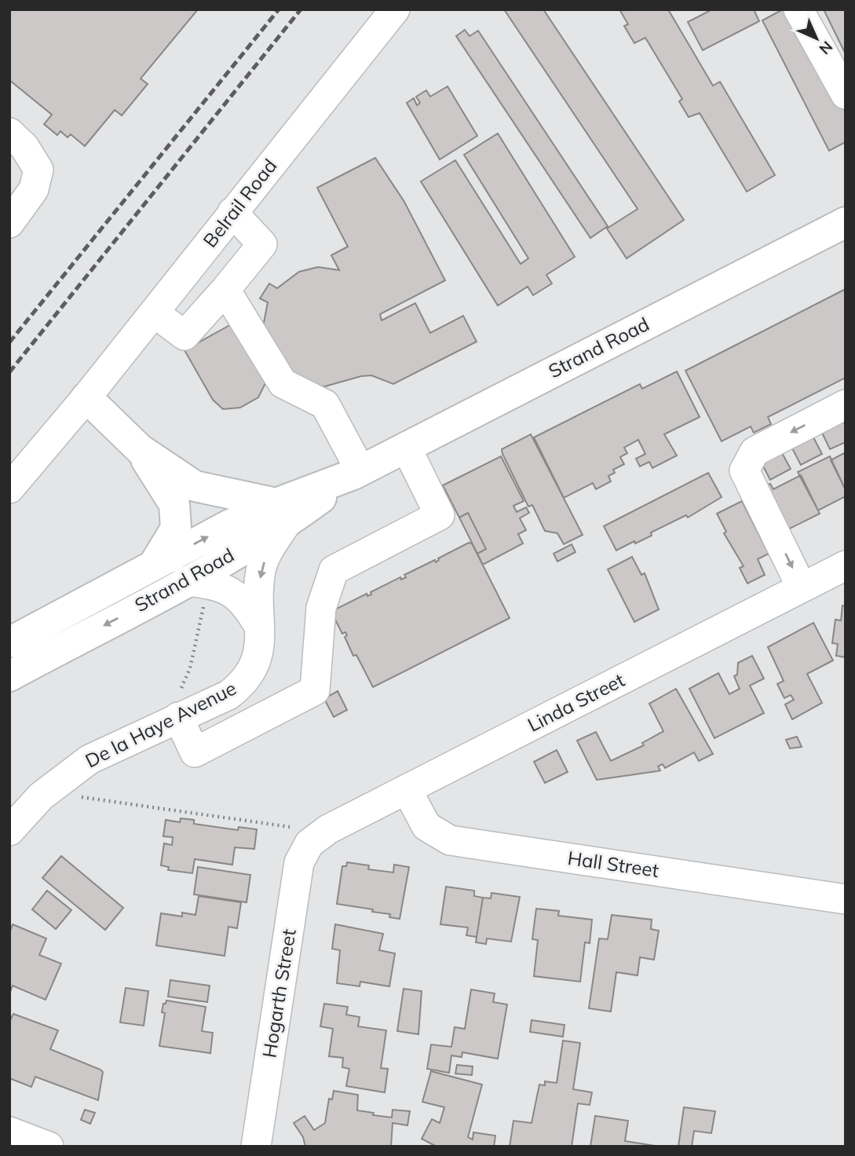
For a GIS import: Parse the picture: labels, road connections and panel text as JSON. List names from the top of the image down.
{
  "streets": {
    "main road": ["Strand Road"],
    "street": [
      "Belrail Road",
      "Linda Street",
      "De la Haye Avenue",
      "Hall Street",
      "Hogarth Street"
    ]
  },
  "crossings": [
    ["Strand Road", "De la Haye Avenue"],
    ["Linda Street", "Hall Street"],
    ["Linda Street", "Hogarth Street"]
  ],
  "north": "bottom right"
}
